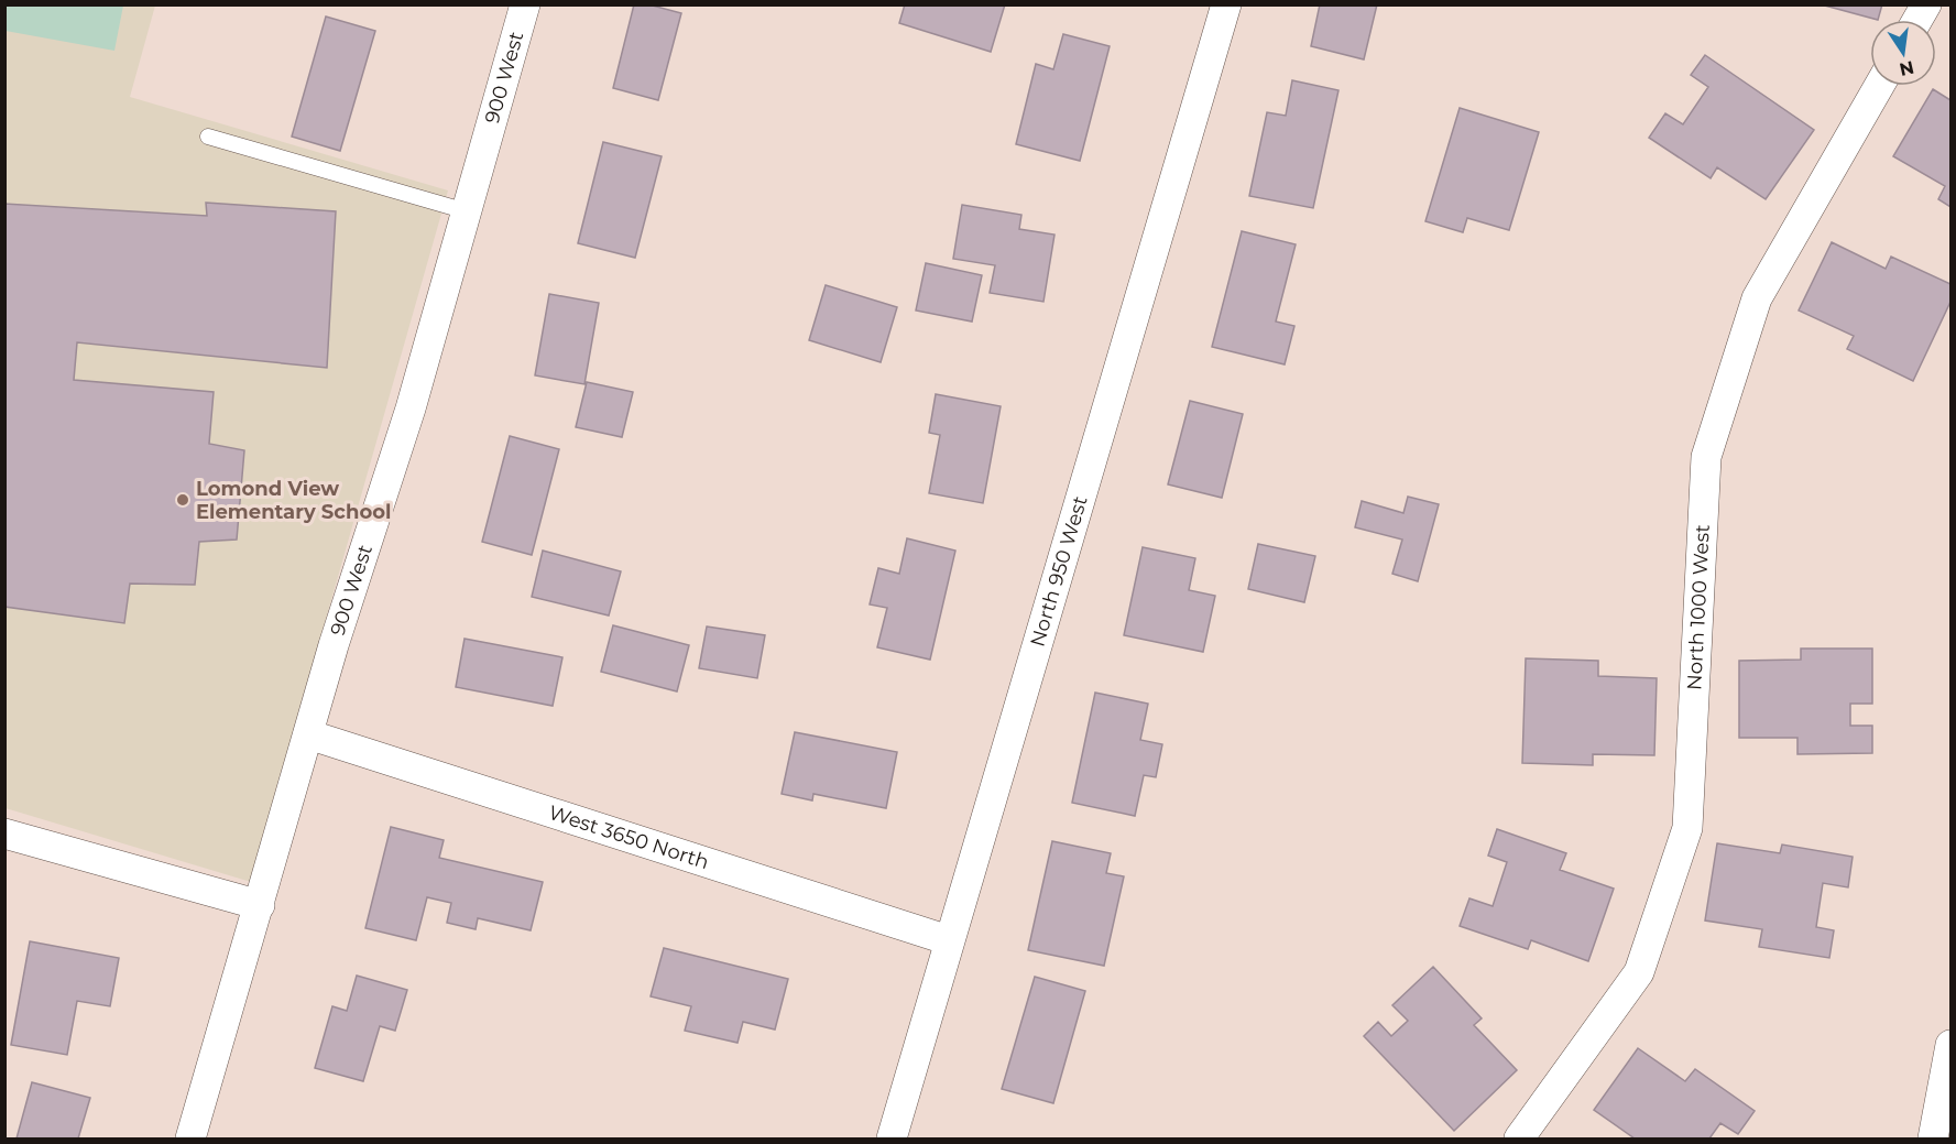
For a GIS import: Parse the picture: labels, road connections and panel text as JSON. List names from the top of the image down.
{
  "streets": {
    "street": [
      "900 West",
      "North 950 West",
      "North 1000 West",
      "West 3650 North"
    ]
  },
  "crossings": [
    ["900 West", "West 3650 North"],
    ["North 950 West", "West 3650 North"]
  ],
  "places": ["Lomond View Elementary School"],
  "north": "bottom"
}
